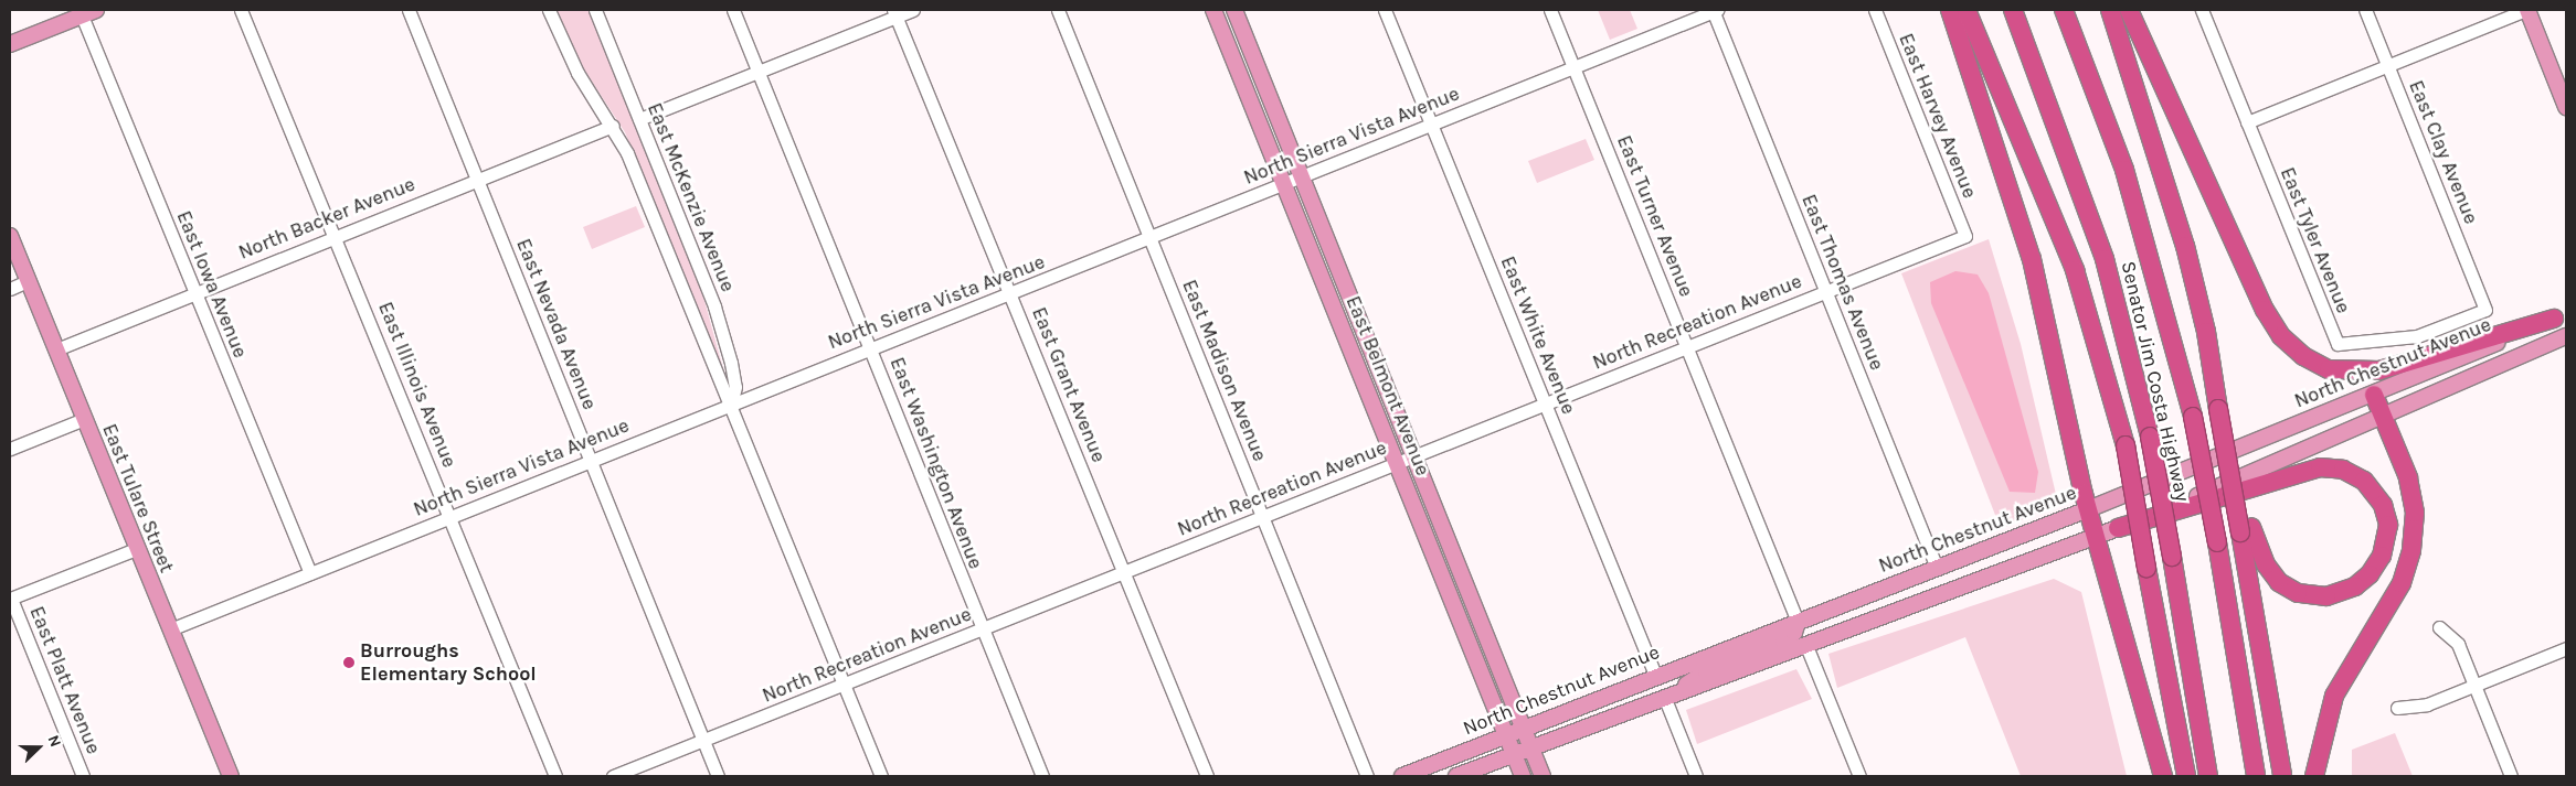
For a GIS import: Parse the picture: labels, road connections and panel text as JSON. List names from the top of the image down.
{
  "streets": {
    "highway": ["Senator Jim Costa Highway"],
    "main road": ["North Chestnut Avenue", "East Belmont Avenue", "East Tulare Street"],
    "street": [
      "East Harvey Avenue",
      "North Sierra Vista Avenue",
      "East Clay Avenue",
      "East McKenzie Avenue",
      "East Turner Avenue",
      "North Backer Avenue",
      "East Tyler Avenue",
      "East Thomas Avenue",
      "East Iowa Avenue",
      "North Recreation Avenue",
      "East Nevada Avenue",
      "East White Avenue",
      "East Madison Avenue",
      "East Illinois Avenue",
      "East Grant Avenue",
      "East Washington Avenue",
      "East Platt Avenue"
    ]
  },
  "crossings": [
    ["East Harvey Avenue", "North Recreation Avenue"],
    ["North Sierra Vista Avenue", "East McKenzie Avenue"],
    ["North Sierra Vista Avenue", "East Turner Avenue"],
    ["North Sierra Vista Avenue", "East Thomas Avenue"],
    ["North Sierra Vista Avenue", "East Iowa Avenue"],
    ["North Sierra Vista Avenue", "East Nevada Avenue"],
    ["North Sierra Vista Avenue", "East White Avenue"],
    ["North Sierra Vista Avenue", "East Madison Avenue"],
    ["North Sierra Vista Avenue", "East Illinois Avenue"],
    ["North Sierra Vista Avenue", "East Grant Avenue"],
    ["North Sierra Vista Avenue", "East Belmont Avenue"],
    ["North Sierra Vista Avenue", "East Washington Avenue"],
    ["North Sierra Vista Avenue", "East Tulare Street"],
    ["East Clay Avenue", "East Tyler Avenue"],
    ["East Turner Avenue", "North Recreation Avenue"],
    ["East Turner Avenue", "North Chestnut Avenue"],
    ["North Backer Avenue", "East Iowa Avenue"],
    ["North Backer Avenue", "East Nevada Avenue"],
    ["North Backer Avenue", "East Illinois Avenue"],
    ["North Backer Avenue", "East Tulare Street"],
    ["East Thomas Avenue", "North Recreation Avenue"],
    ["East Thomas Avenue", "North Chestnut Avenue"],
    ["North Recreation Avenue", "East Nevada Avenue"],
    ["North Recreation Avenue", "East White Avenue"],
    ["North Recreation Avenue", "East Madison Avenue"],
    ["North Recreation Avenue", "East Grant Avenue"],
    ["North Recreation Avenue", "East Belmont Avenue"],
    ["North Recreation Avenue", "East Washington Avenue"],
    ["East White Avenue", "North Chestnut Avenue"],
    ["North Chestnut Avenue", "East Belmont Avenue"]
  ],
  "places": ["Burroughs Elementary School"],
  "north": "right"
}
